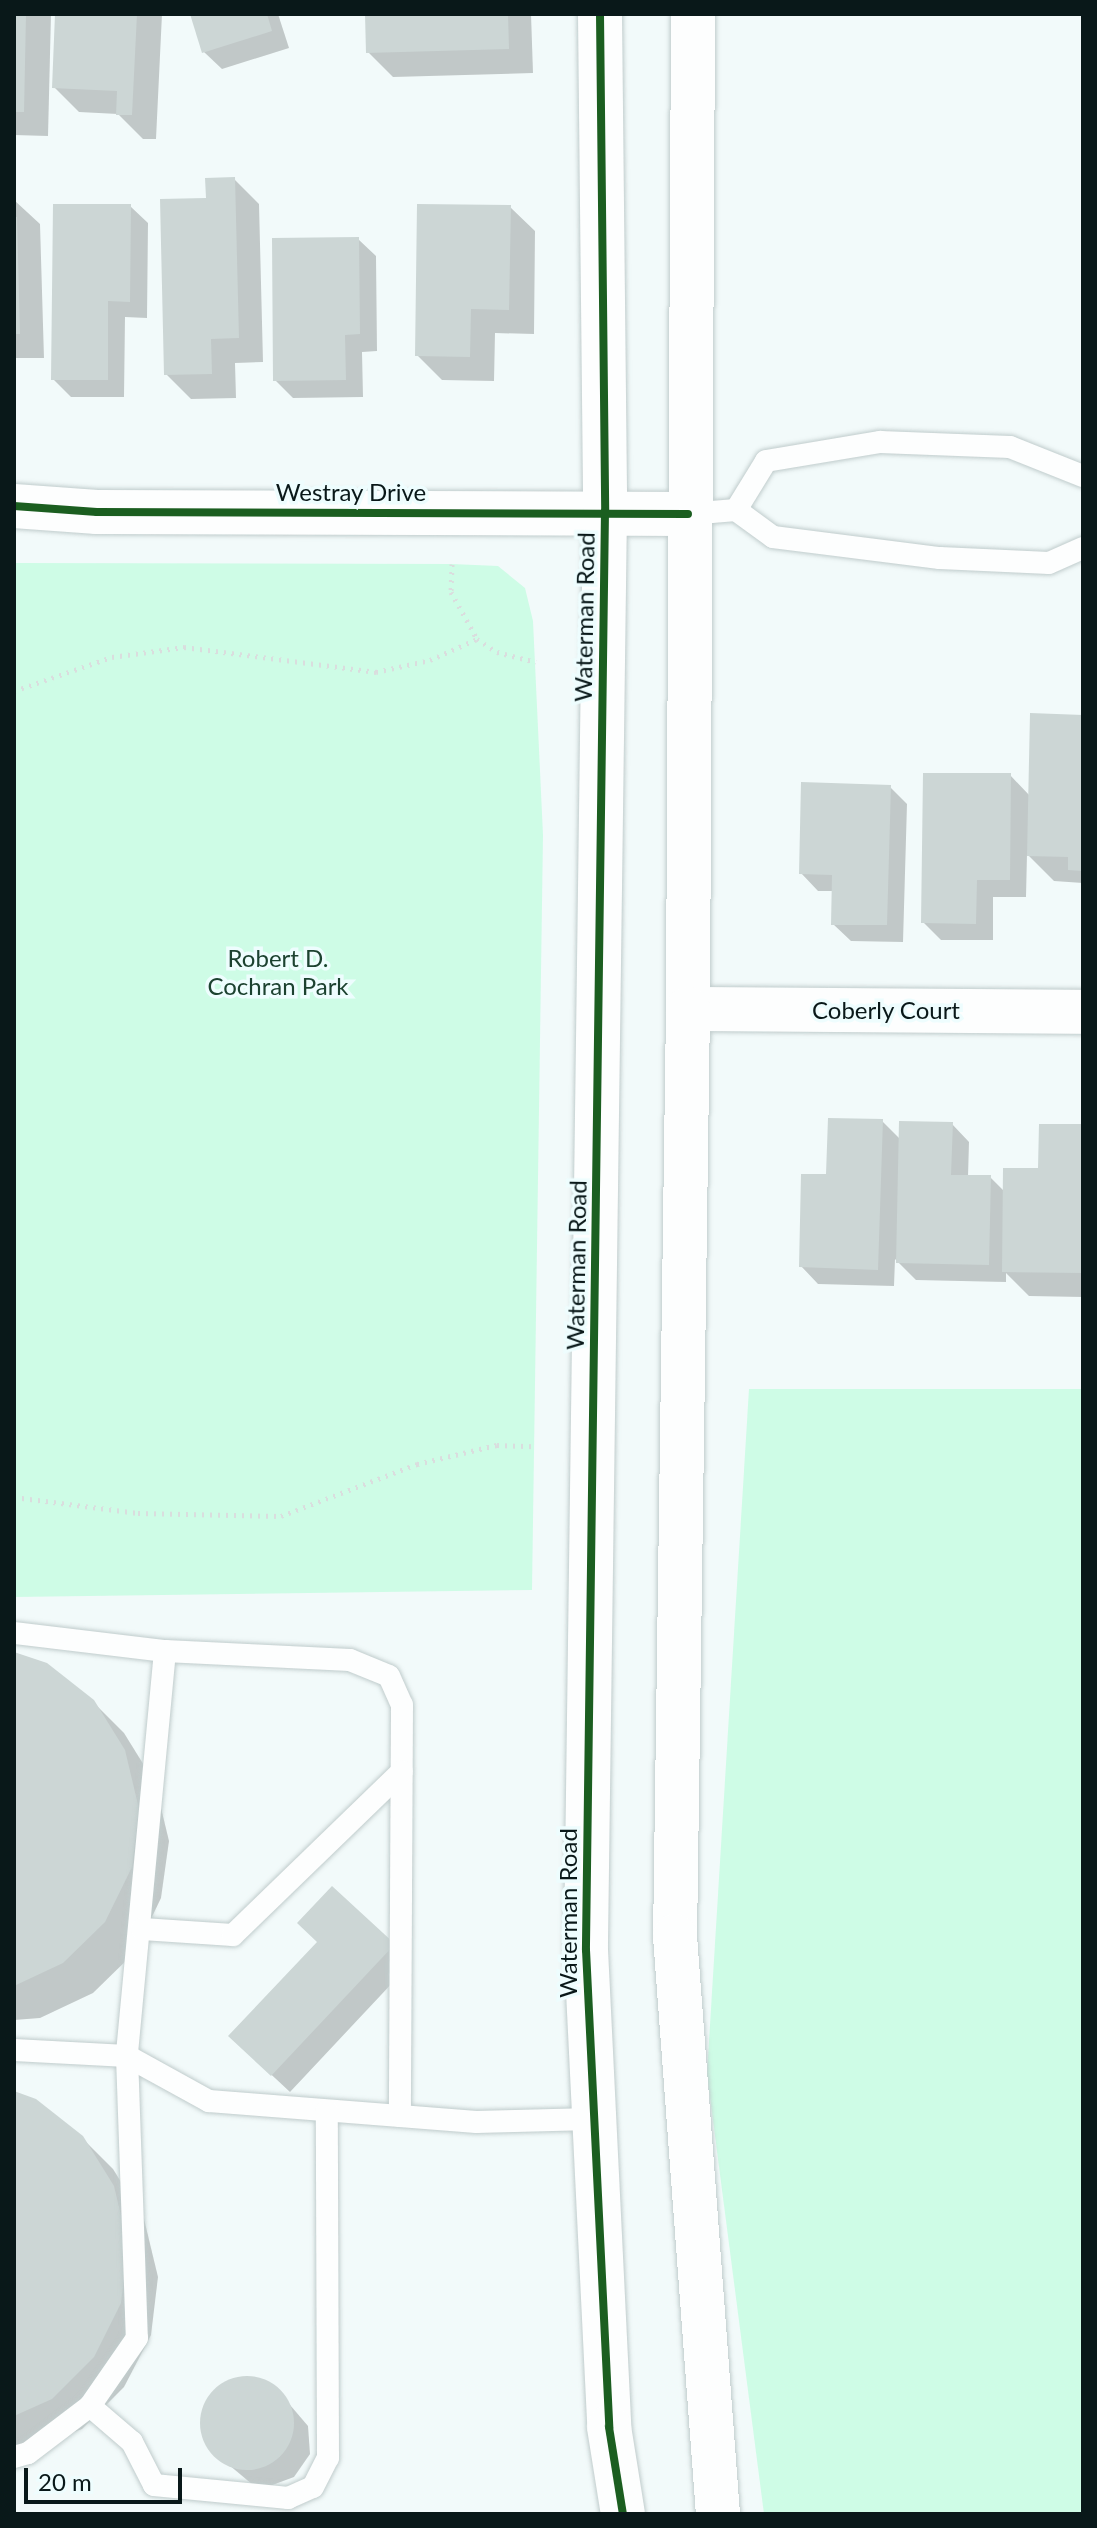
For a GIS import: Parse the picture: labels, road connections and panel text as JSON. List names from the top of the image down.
{
  "streets": {
    "street": ["Westray Drive", "Waterman Road", "Coberly Court"]
  },
  "crossings": [
    ["Westray Drive", "Waterman Road"]
  ],
  "parks": ["Robert D. Cochran Park"],
  "scale_bar": "20 m"
}
